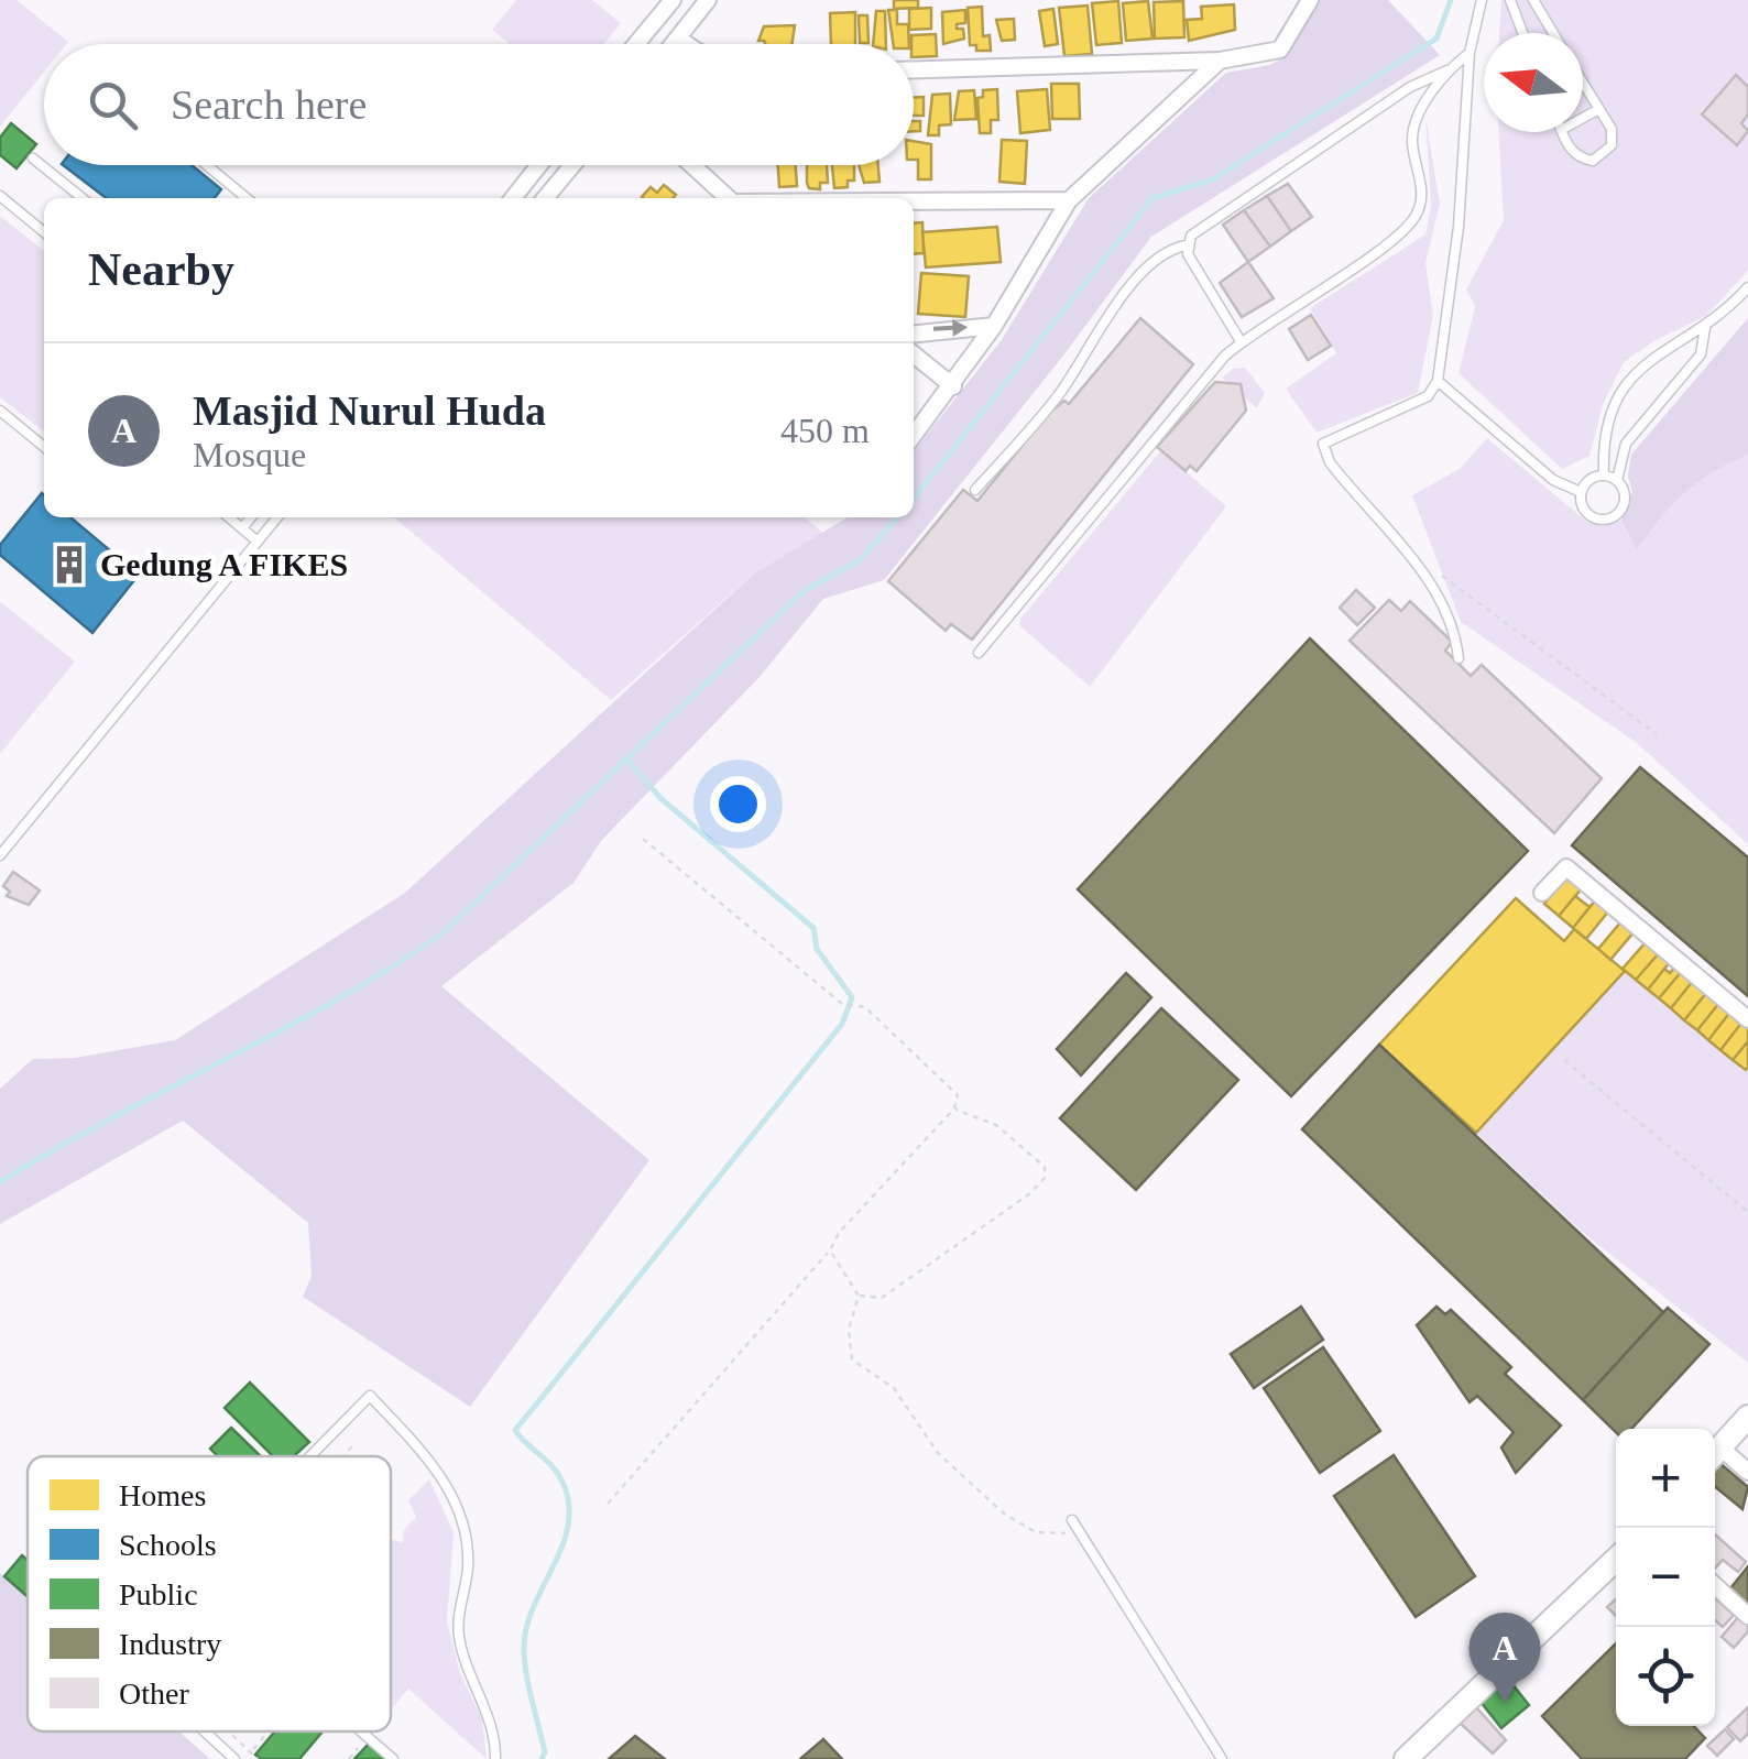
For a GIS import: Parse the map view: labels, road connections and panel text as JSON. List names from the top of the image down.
{
  "places": {
    "building": ["Gedung A FIKES"]
  },
  "legend": [
    "Homes",
    "Schools",
    "Public",
    "Industry",
    "Other"
  ],
  "north": "left",
  "page": {
    "search": "Search here",
    "heading": "Nearby",
    "list": [
      {
        "mark": "A",
        "name": "Masjid Nurul Huda",
        "note": "Mosque",
        "value": "450 m"
      }
    ],
    "map_buttons": ["+", "−"],
    "pins": "A"
  }
}
